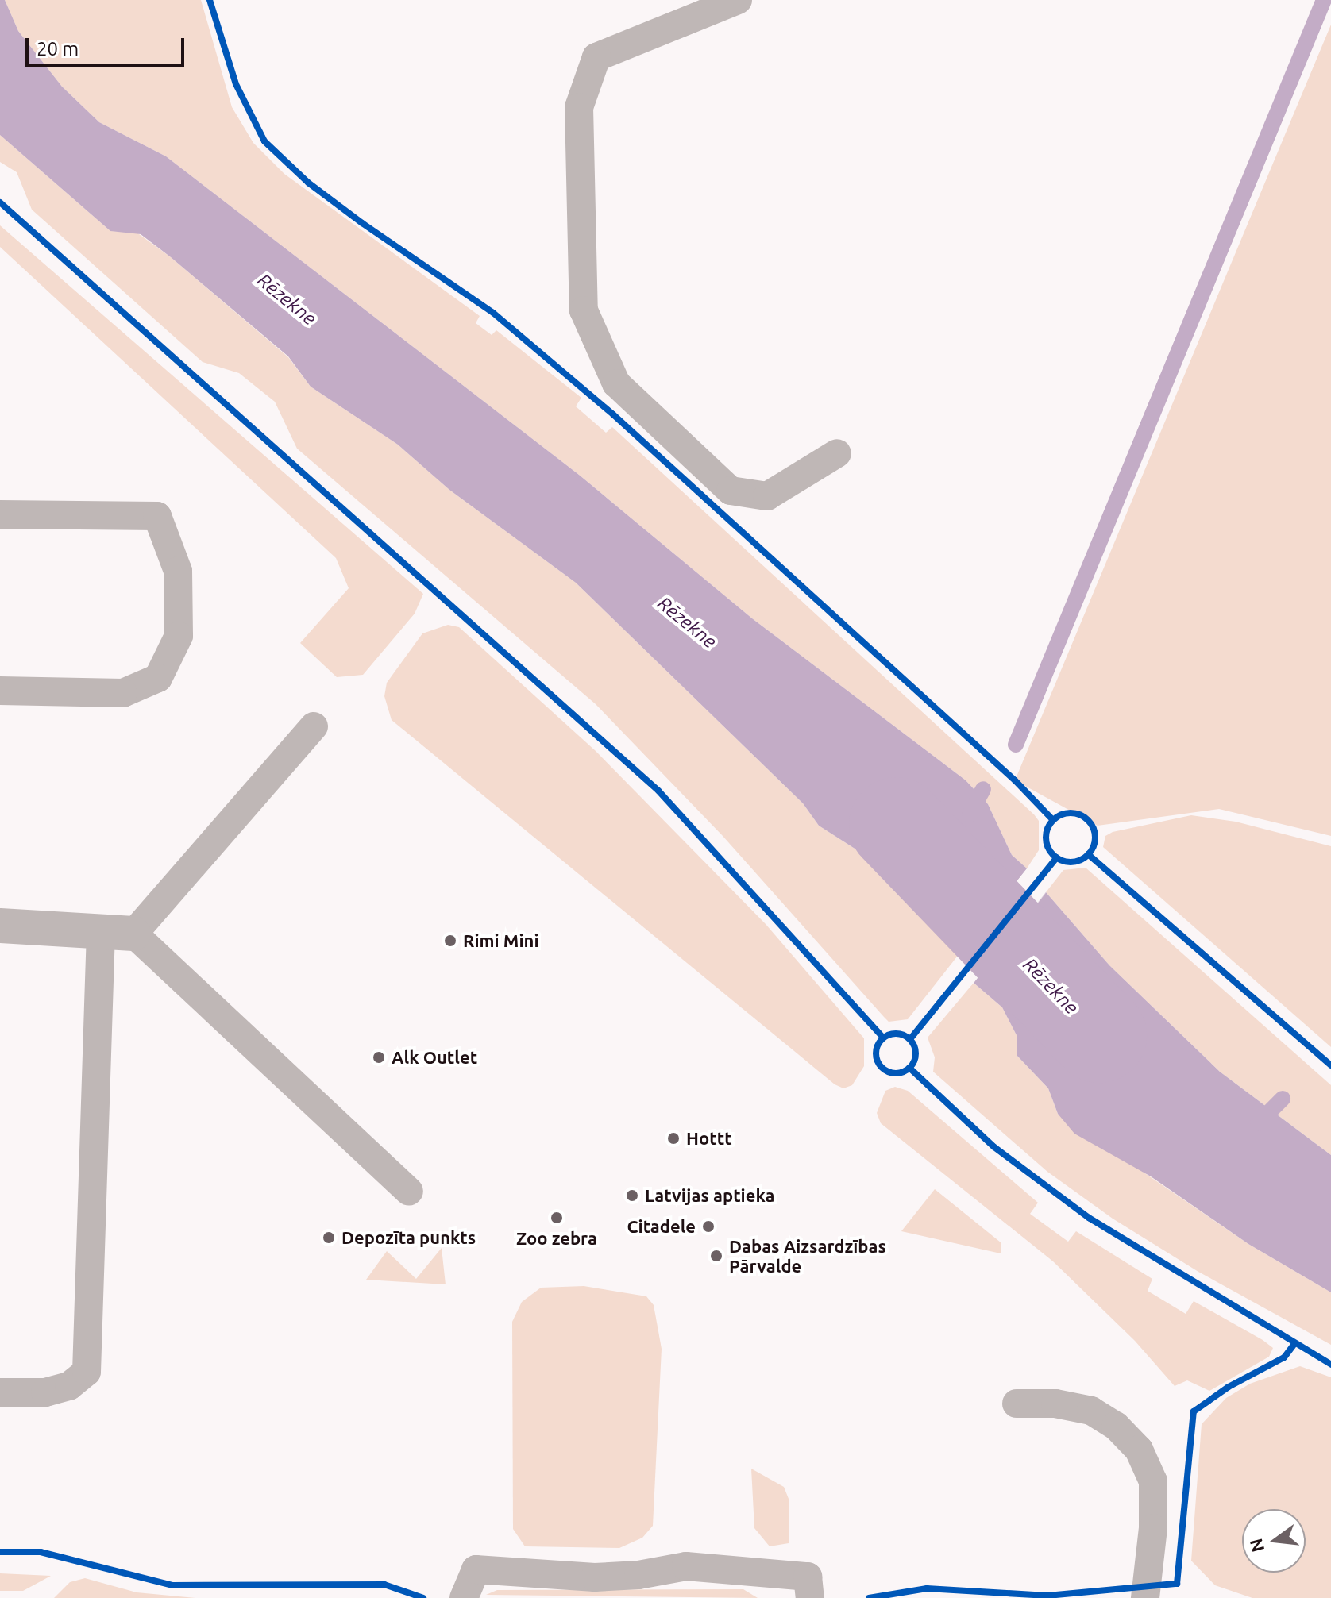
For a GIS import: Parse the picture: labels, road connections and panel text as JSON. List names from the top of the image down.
{
  "water": ["Rēzekne"],
  "places": [
    "Rimi Mini",
    "Alk Outlet",
    "Hottt",
    "Latvijas aptieka",
    "Zoo zebra",
    "Citadele",
    "Depozīta punkts",
    "Dabas Aizsardzības Pārvalde"
  ],
  "scale_bar": "20 m",
  "north": "left"
}
